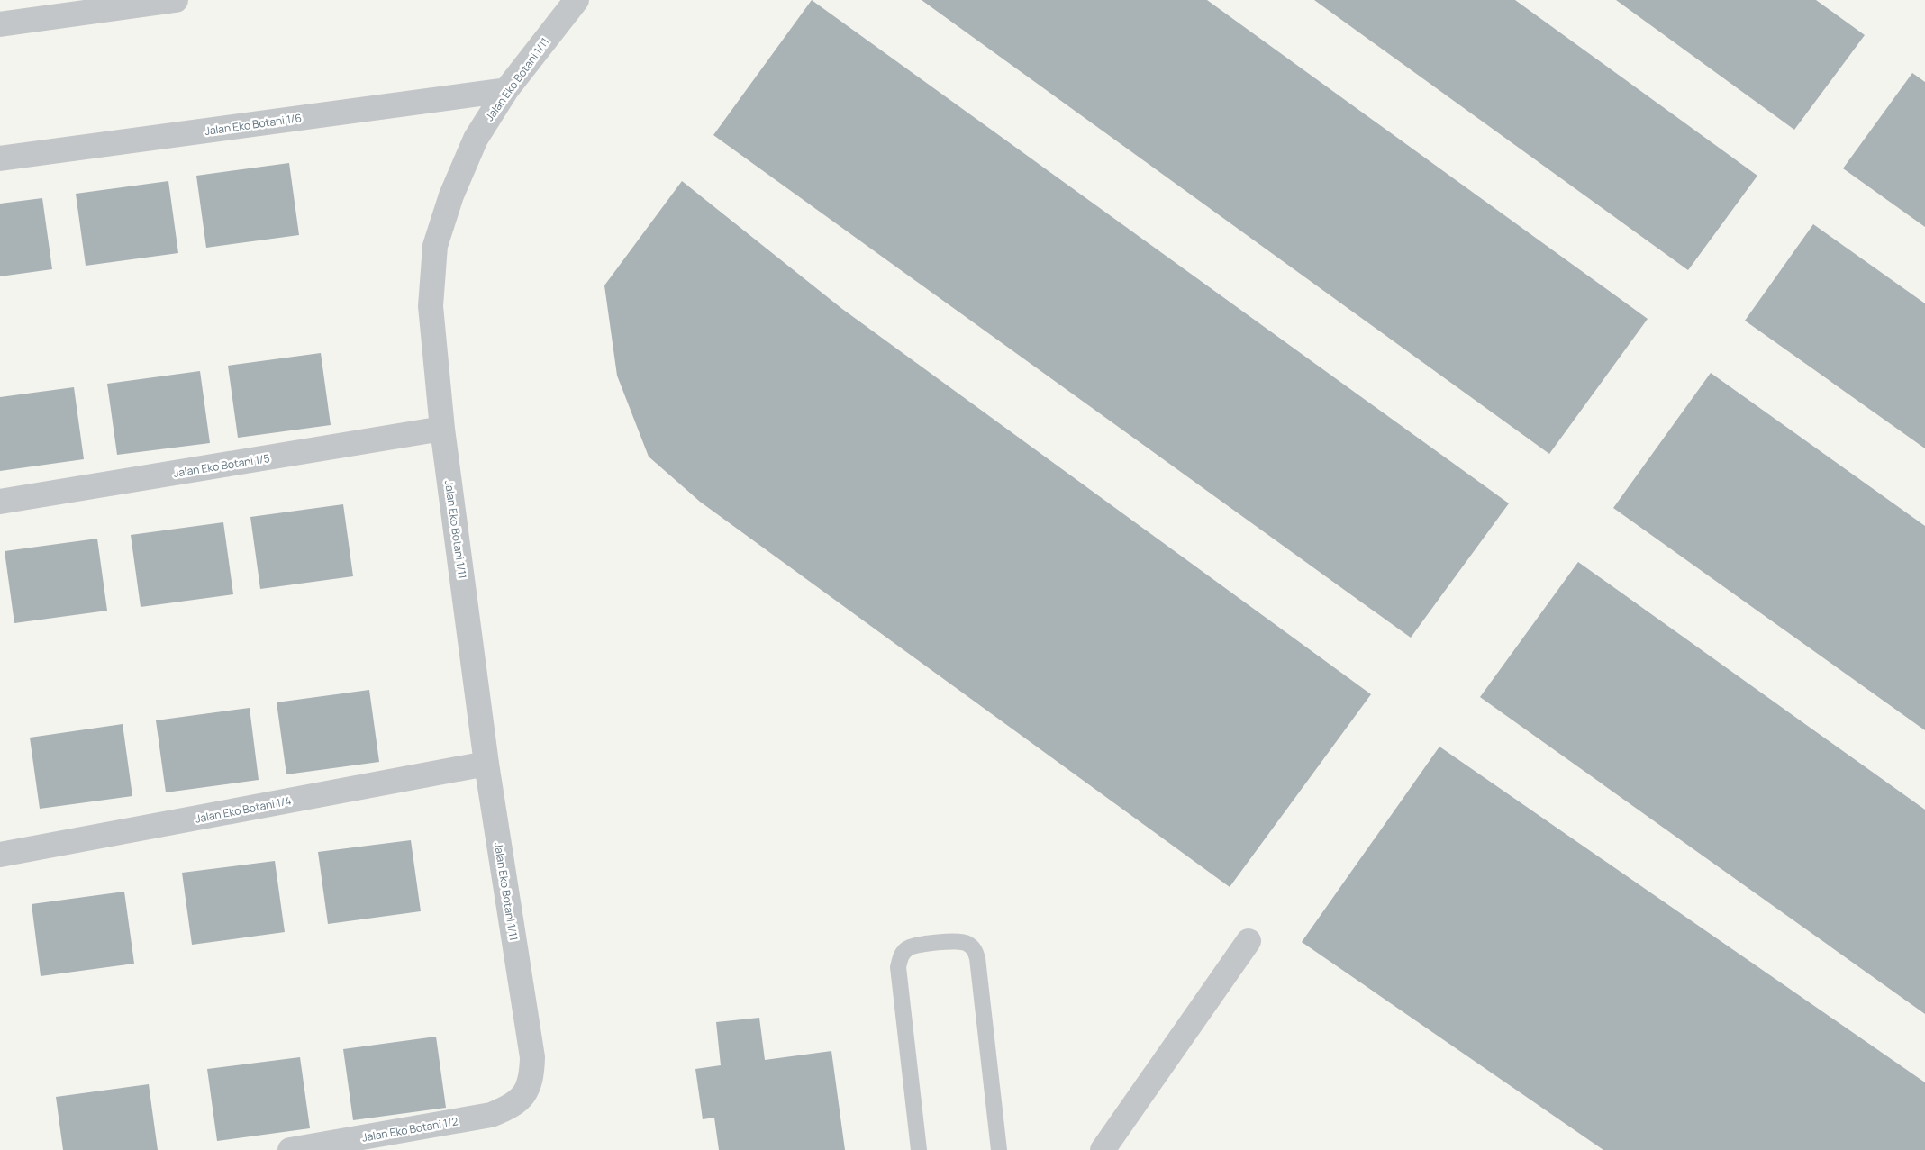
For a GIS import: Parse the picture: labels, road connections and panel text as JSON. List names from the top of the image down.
{
  "streets": {
    "street": [
      "Jalan Eko Botani 1/11",
      "Jalan Eko Botani 1/6",
      "Jalan Eko Botani 1/5",
      "Jalan Eko Botani 1/4",
      "Jalan Eko Botani 1/2"
    ]
  },
  "crossings": [
    ["Jalan Eko Botani 1/11", "Jalan Eko Botani 1/6"],
    ["Jalan Eko Botani 1/11", "Jalan Eko Botani 1/5"],
    ["Jalan Eko Botani 1/11", "Jalan Eko Botani 1/4"],
    ["Jalan Eko Botani 1/11", "Jalan Eko Botani 1/2"]
  ]
}
